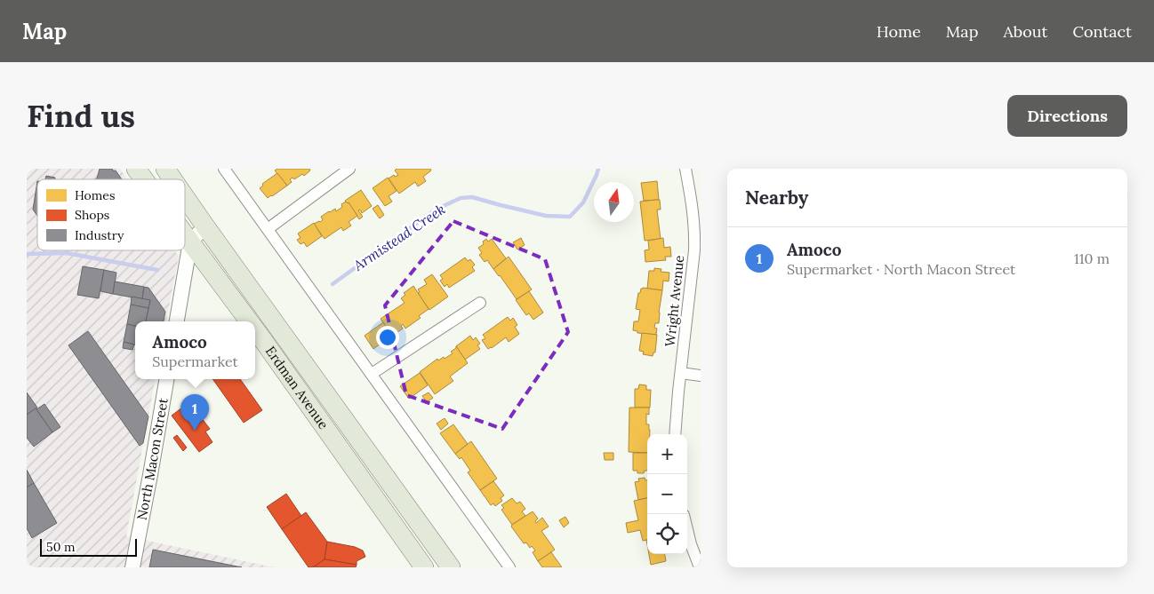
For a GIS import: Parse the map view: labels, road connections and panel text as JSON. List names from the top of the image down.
{
  "streets": {
    "main road": ["Erdman Avenue"],
    "street": ["Wright Avenue", "North Macon Street"]
  },
  "water": ["Armistead Creek"],
  "legend": ["Homes", "Shops", "Industry"],
  "scale_bar": "50 m",
  "north": "top",
  "page": {
    "header": "Map",
    "nav": [
      "Home",
      "Map",
      "About",
      "Contact"
    ],
    "buttons": "Directions",
    "title": "Find us",
    "heading": "Nearby",
    "list": [
      {
        "mark": "1",
        "name": "Amoco",
        "note": "Supermarket · North Macon Street",
        "value": "110 m"
      }
    ],
    "popup": ["Amoco", "Supermarket"],
    "pins": "1",
    "map_buttons": ["+", "−"],
    "scale": "50 m"
  }
}
